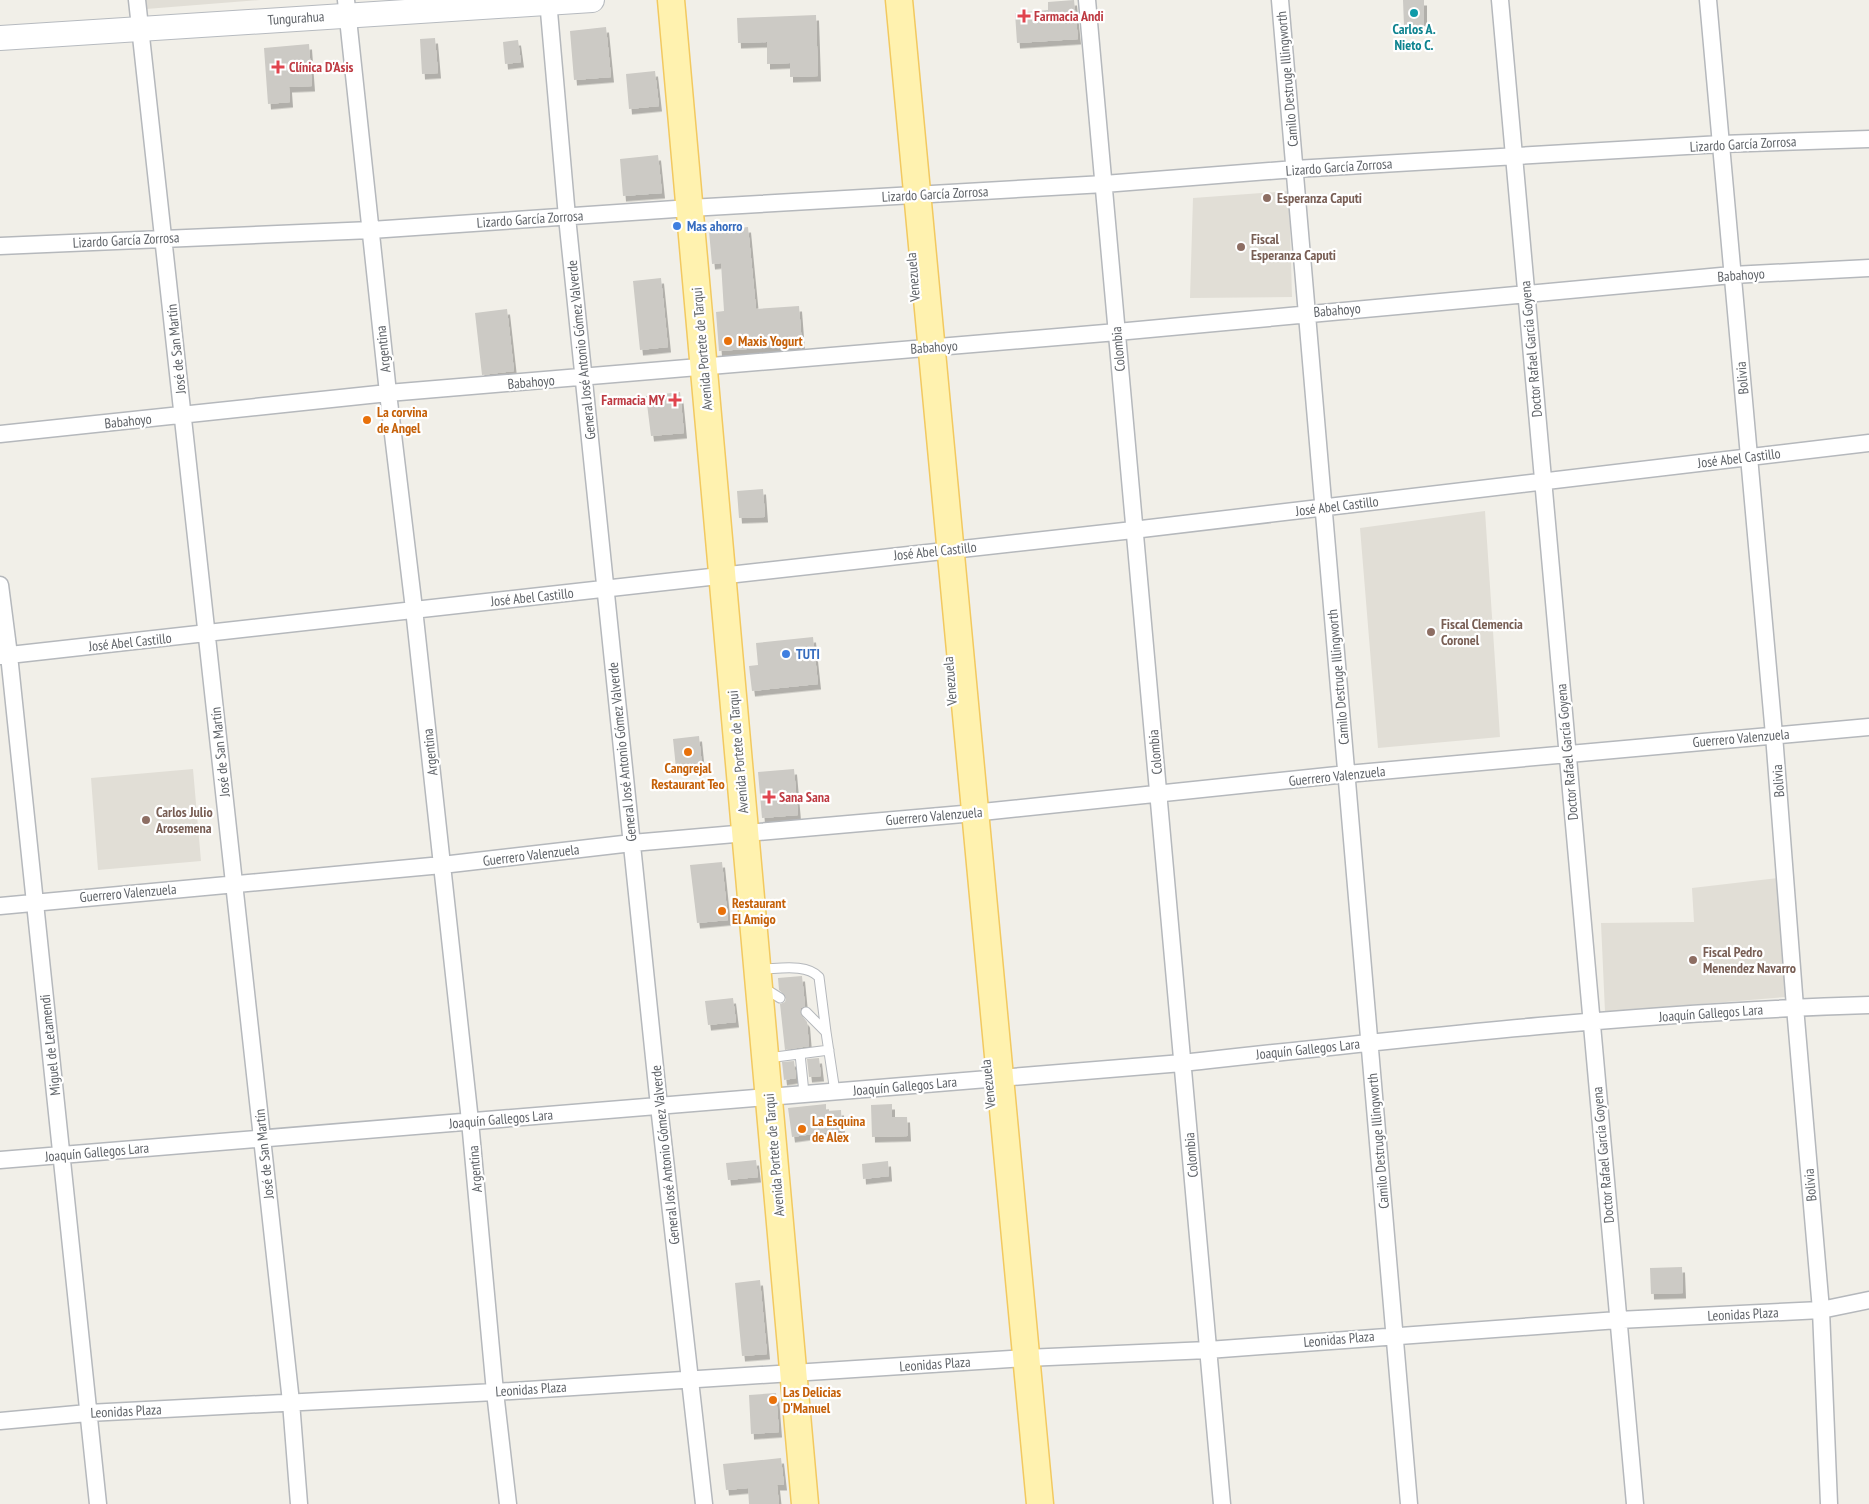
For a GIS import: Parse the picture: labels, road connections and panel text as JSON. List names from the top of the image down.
{
  "streets": {
    "main road": ["Tungurahua", "Venezuela", "Avenida Portete de Tarqui"],
    "street": [
      "Camilo Destruge Illingworth",
      "Lizardo García Zorrosa",
      "Babahoyo",
      "José de San Martín",
      "Argentina",
      "Colombia",
      "Doctor Rafael García Goyena",
      "General José Antonio Gómez Valverde",
      "Bolivia",
      "José Abel Castillo",
      "Guerrero Valenzuela",
      "Joaquín Gallegos Lara",
      "Miguel de Letamendi",
      "Leonidas Plaza"
    ]
  },
  "crossings": [
    ["Tungurahua", "José de San Martín"],
    ["Tungurahua", "Argentina"],
    ["Tungurahua", "General José Antonio Gómez Valverde"],
    ["Camilo Destruge Illingworth", "Lizardo García Zorrosa"],
    ["Camilo Destruge Illingworth", "Babahoyo"],
    ["Camilo Destruge Illingworth", "José Abel Castillo"],
    ["Camilo Destruge Illingworth", "Guerrero Valenzuela"],
    ["Camilo Destruge Illingworth", "Joaquín Gallegos Lara"],
    ["Camilo Destruge Illingworth", "Leonidas Plaza"],
    ["Lizardo García Zorrosa", "Venezuela"],
    ["Lizardo García Zorrosa", "José de San Martín"],
    ["Lizardo García Zorrosa", "Argentina"],
    ["Lizardo García Zorrosa", "Avenida Portete de Tarqui"],
    ["Lizardo García Zorrosa", "Colombia"],
    ["Lizardo García Zorrosa", "Doctor Rafael García Goyena"],
    ["Lizardo García Zorrosa", "General José Antonio Gómez Valverde"],
    ["Lizardo García Zorrosa", "Bolivia"],
    ["Babahoyo", "Venezuela"],
    ["Babahoyo", "José de San Martín"],
    ["Babahoyo", "Argentina"],
    ["Babahoyo", "Avenida Portete de Tarqui"],
    ["Babahoyo", "Colombia"],
    ["Babahoyo", "Doctor Rafael García Goyena"],
    ["Babahoyo", "General José Antonio Gómez Valverde"],
    ["Babahoyo", "Bolivia"],
    ["Venezuela", "José Abel Castillo"],
    ["Venezuela", "Guerrero Valenzuela"],
    ["Venezuela", "Joaquín Gallegos Lara"],
    ["Venezuela", "Leonidas Plaza"],
    ["José de San Martín", "José Abel Castillo"],
    ["José de San Martín", "Guerrero Valenzuela"],
    ["José de San Martín", "Joaquín Gallegos Lara"],
    ["José de San Martín", "Leonidas Plaza"],
    ["Argentina", "José Abel Castillo"],
    ["Argentina", "Guerrero Valenzuela"],
    ["Argentina", "Joaquín Gallegos Lara"],
    ["Argentina", "Leonidas Plaza"],
    ["Avenida Portete de Tarqui", "José Abel Castillo"],
    ["Avenida Portete de Tarqui", "Guerrero Valenzuela"],
    ["Avenida Portete de Tarqui", "Joaquín Gallegos Lara"],
    ["Avenida Portete de Tarqui", "Leonidas Plaza"],
    ["Colombia", "José Abel Castillo"],
    ["Colombia", "Guerrero Valenzuela"],
    ["Colombia", "Joaquín Gallegos Lara"],
    ["Colombia", "Leonidas Plaza"],
    ["Doctor Rafael García Goyena", "José Abel Castillo"],
    ["Doctor Rafael García Goyena", "Guerrero Valenzuela"],
    ["Doctor Rafael García Goyena", "Joaquín Gallegos Lara"],
    ["Doctor Rafael García Goyena", "Leonidas Plaza"],
    ["General José Antonio Gómez Valverde", "José Abel Castillo"],
    ["General José Antonio Gómez Valverde", "Guerrero Valenzuela"],
    ["General José Antonio Gómez Valverde", "Joaquín Gallegos Lara"],
    ["General José Antonio Gómez Valverde", "Leonidas Plaza"],
    ["Bolivia", "José Abel Castillo"],
    ["Bolivia", "Guerrero Valenzuela"],
    ["Bolivia", "Joaquín Gallegos Lara"],
    ["Bolivia", "Leonidas Plaza"],
    ["José Abel Castillo", "Miguel de Letamendi"],
    ["Guerrero Valenzuela", "Miguel de Letamendi"],
    ["Joaquín Gallegos Lara", "Miguel de Letamendi"],
    ["Miguel de Letamendi", "Leonidas Plaza"]
  ],
  "places": {
    "other": [
      "Carlos A. Nieto C.",
      "Esperanza Caputi",
      "Mas ahorro",
      "Fiscal Esperanza Caputi",
      "Maxis Yogurt",
      "La corvina de Angel",
      "Fiscal Clemencia Coronel",
      "TUTI",
      "Cangrejal Restaurant Teo",
      "Carlos Julio Arosemena",
      "Restaurant El Amigo",
      "Fiscal Pedro Menendez Navarro",
      "La Esquina de Alex",
      "Las Delicias D'Manuel"
    ],
    "health": [
      "Farmacia Andi",
      "Clínica D'Asis",
      "Farmacia MY",
      "Sana Sana"
    ]
  }
}
